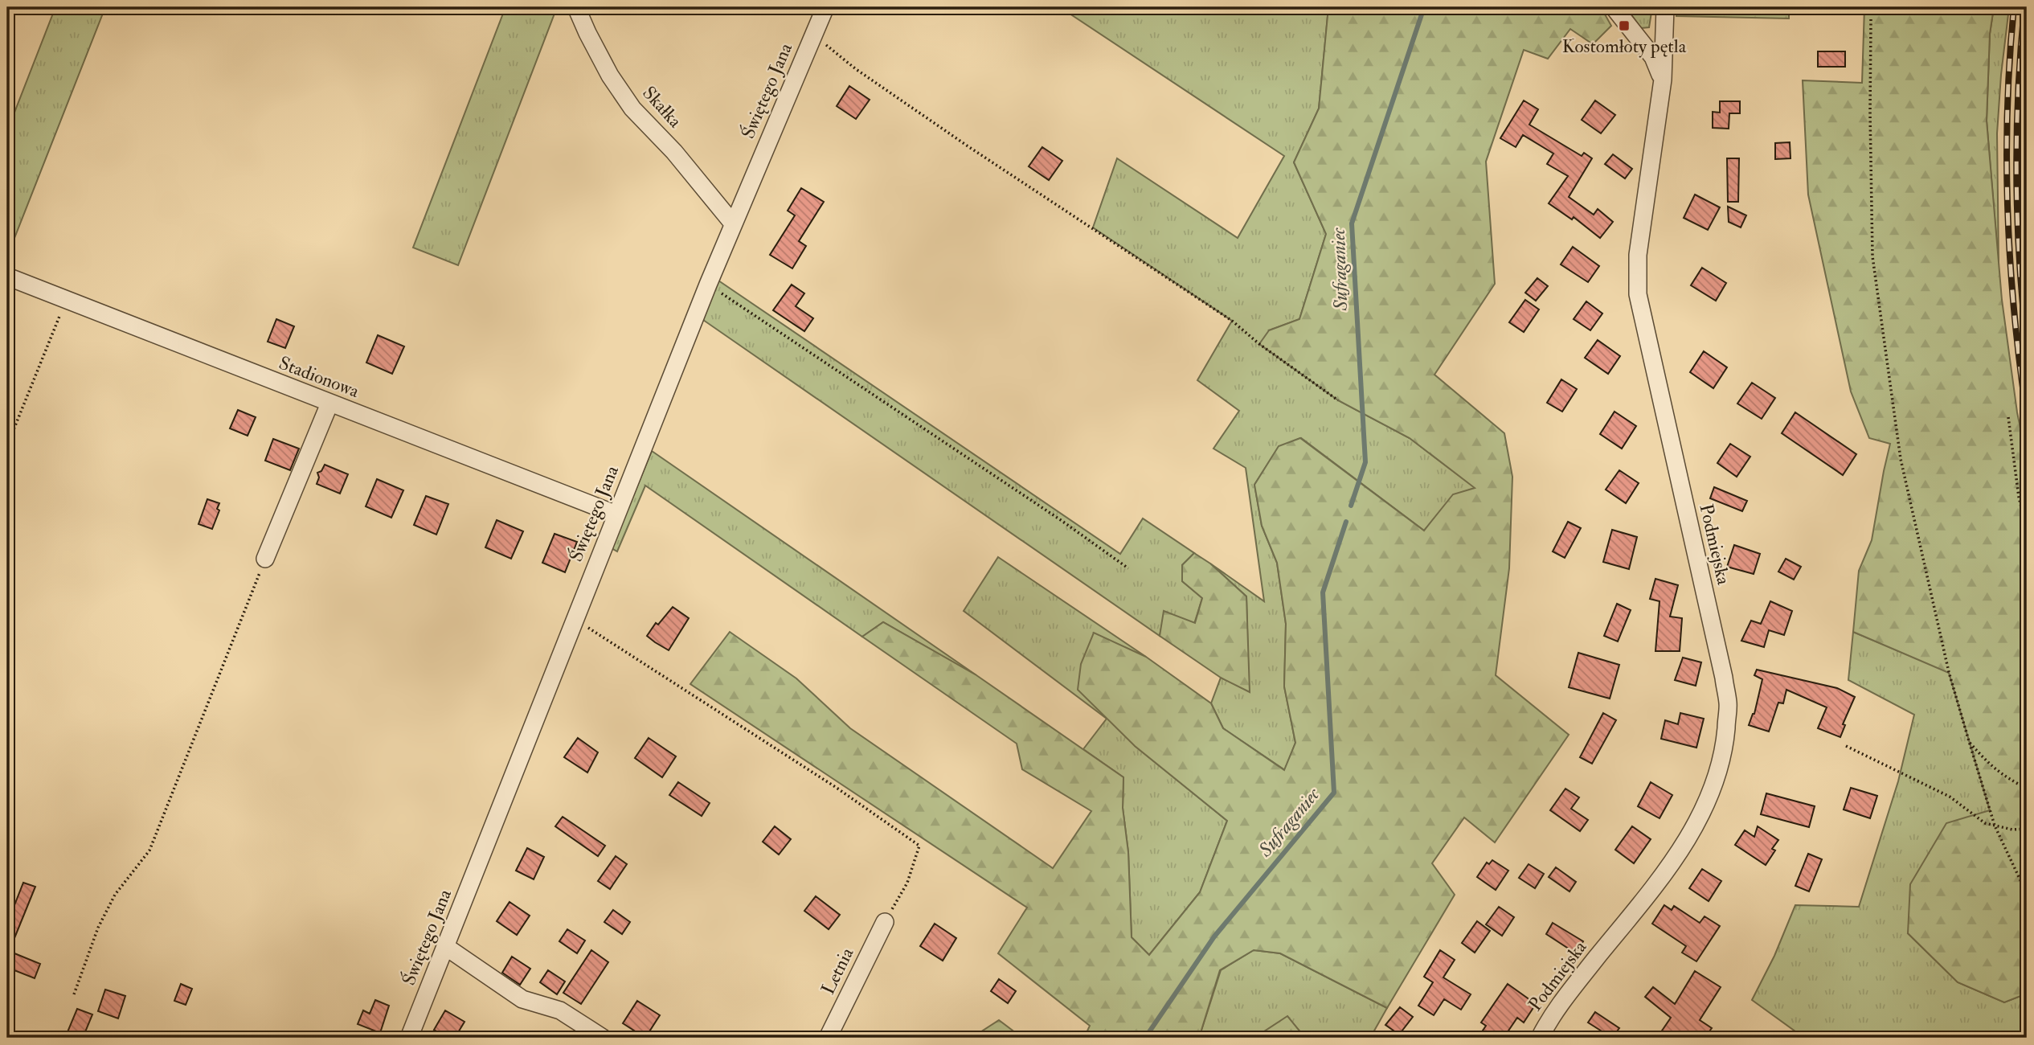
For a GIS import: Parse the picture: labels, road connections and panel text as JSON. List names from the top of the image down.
{
  "streets": {
    "street": [
      "Świętego Jana",
      "Skałka",
      "Stadionowa",
      "Podmiejska",
      "Letnia"
    ]
  },
  "crossings": [
    ["Świętego Jana", "Skałka"],
    ["Świętego Jana", "Stadionowa"]
  ],
  "water": ["Sufraganiec"],
  "places": {
    "transit": ["Kostomłoty pętla"]
  }
}
